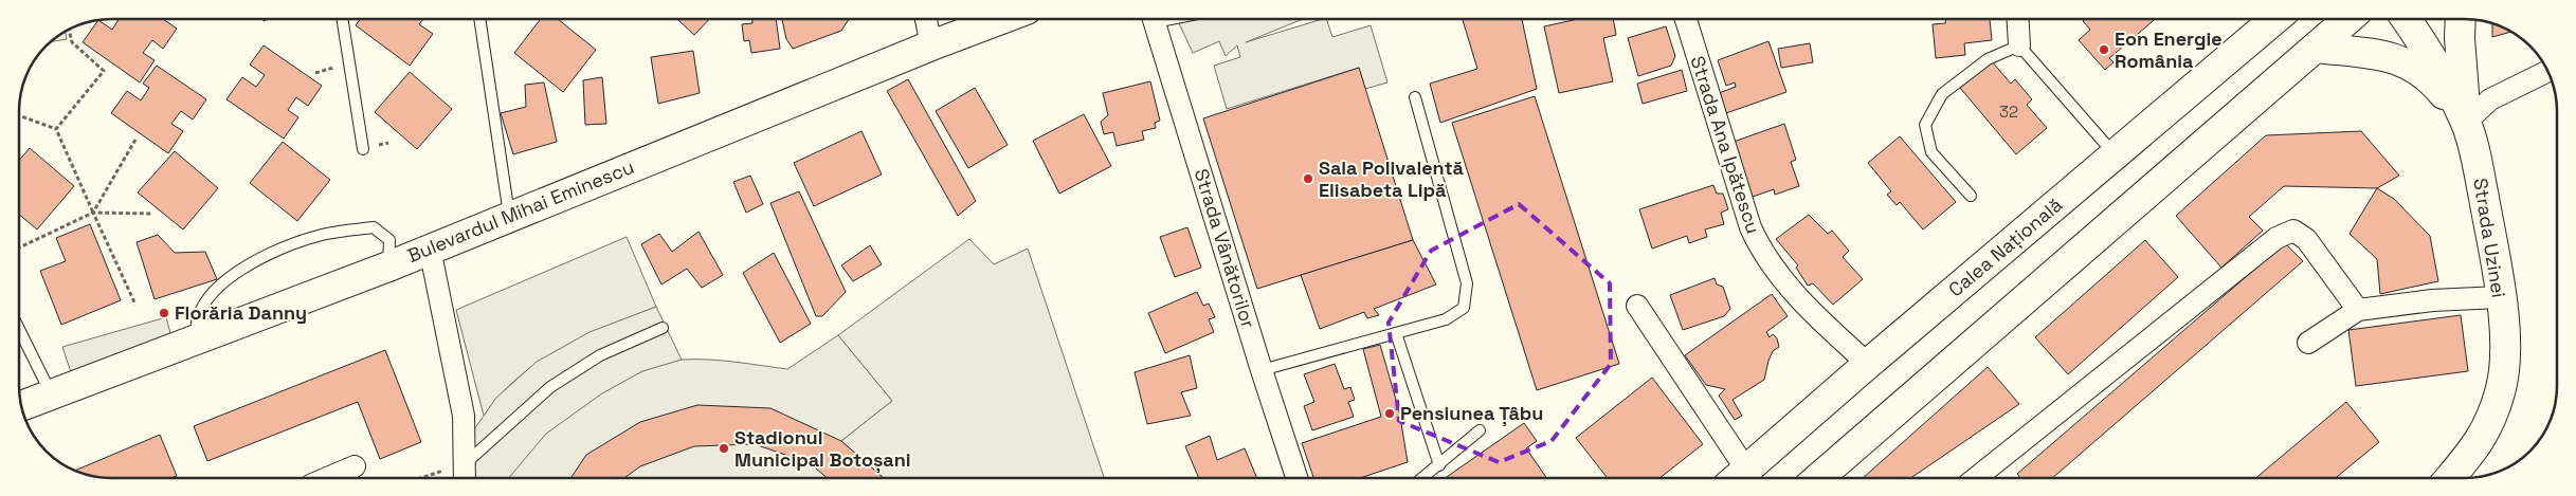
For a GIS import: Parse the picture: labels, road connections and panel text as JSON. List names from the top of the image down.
{
  "streets": {
    "main road": ["Bulevardul Mihai Eminescu", "Strada Uzinei", "Calea Națională"],
    "street": ["Strada Ana Ipătescu", "Strada Vânătorilor"]
  },
  "crossings": [
    ["Strada Ana Ipătescu", "Calea Națională"]
  ],
  "places": [
    "Eon Energie România",
    "Sala Polivalentă Elisabeta Lipă",
    "Florăria Danny",
    "Pensiunea Țâbu",
    "Stadionul Municipal Botoșani"
  ],
  "house_numbers": ["32"]
}
